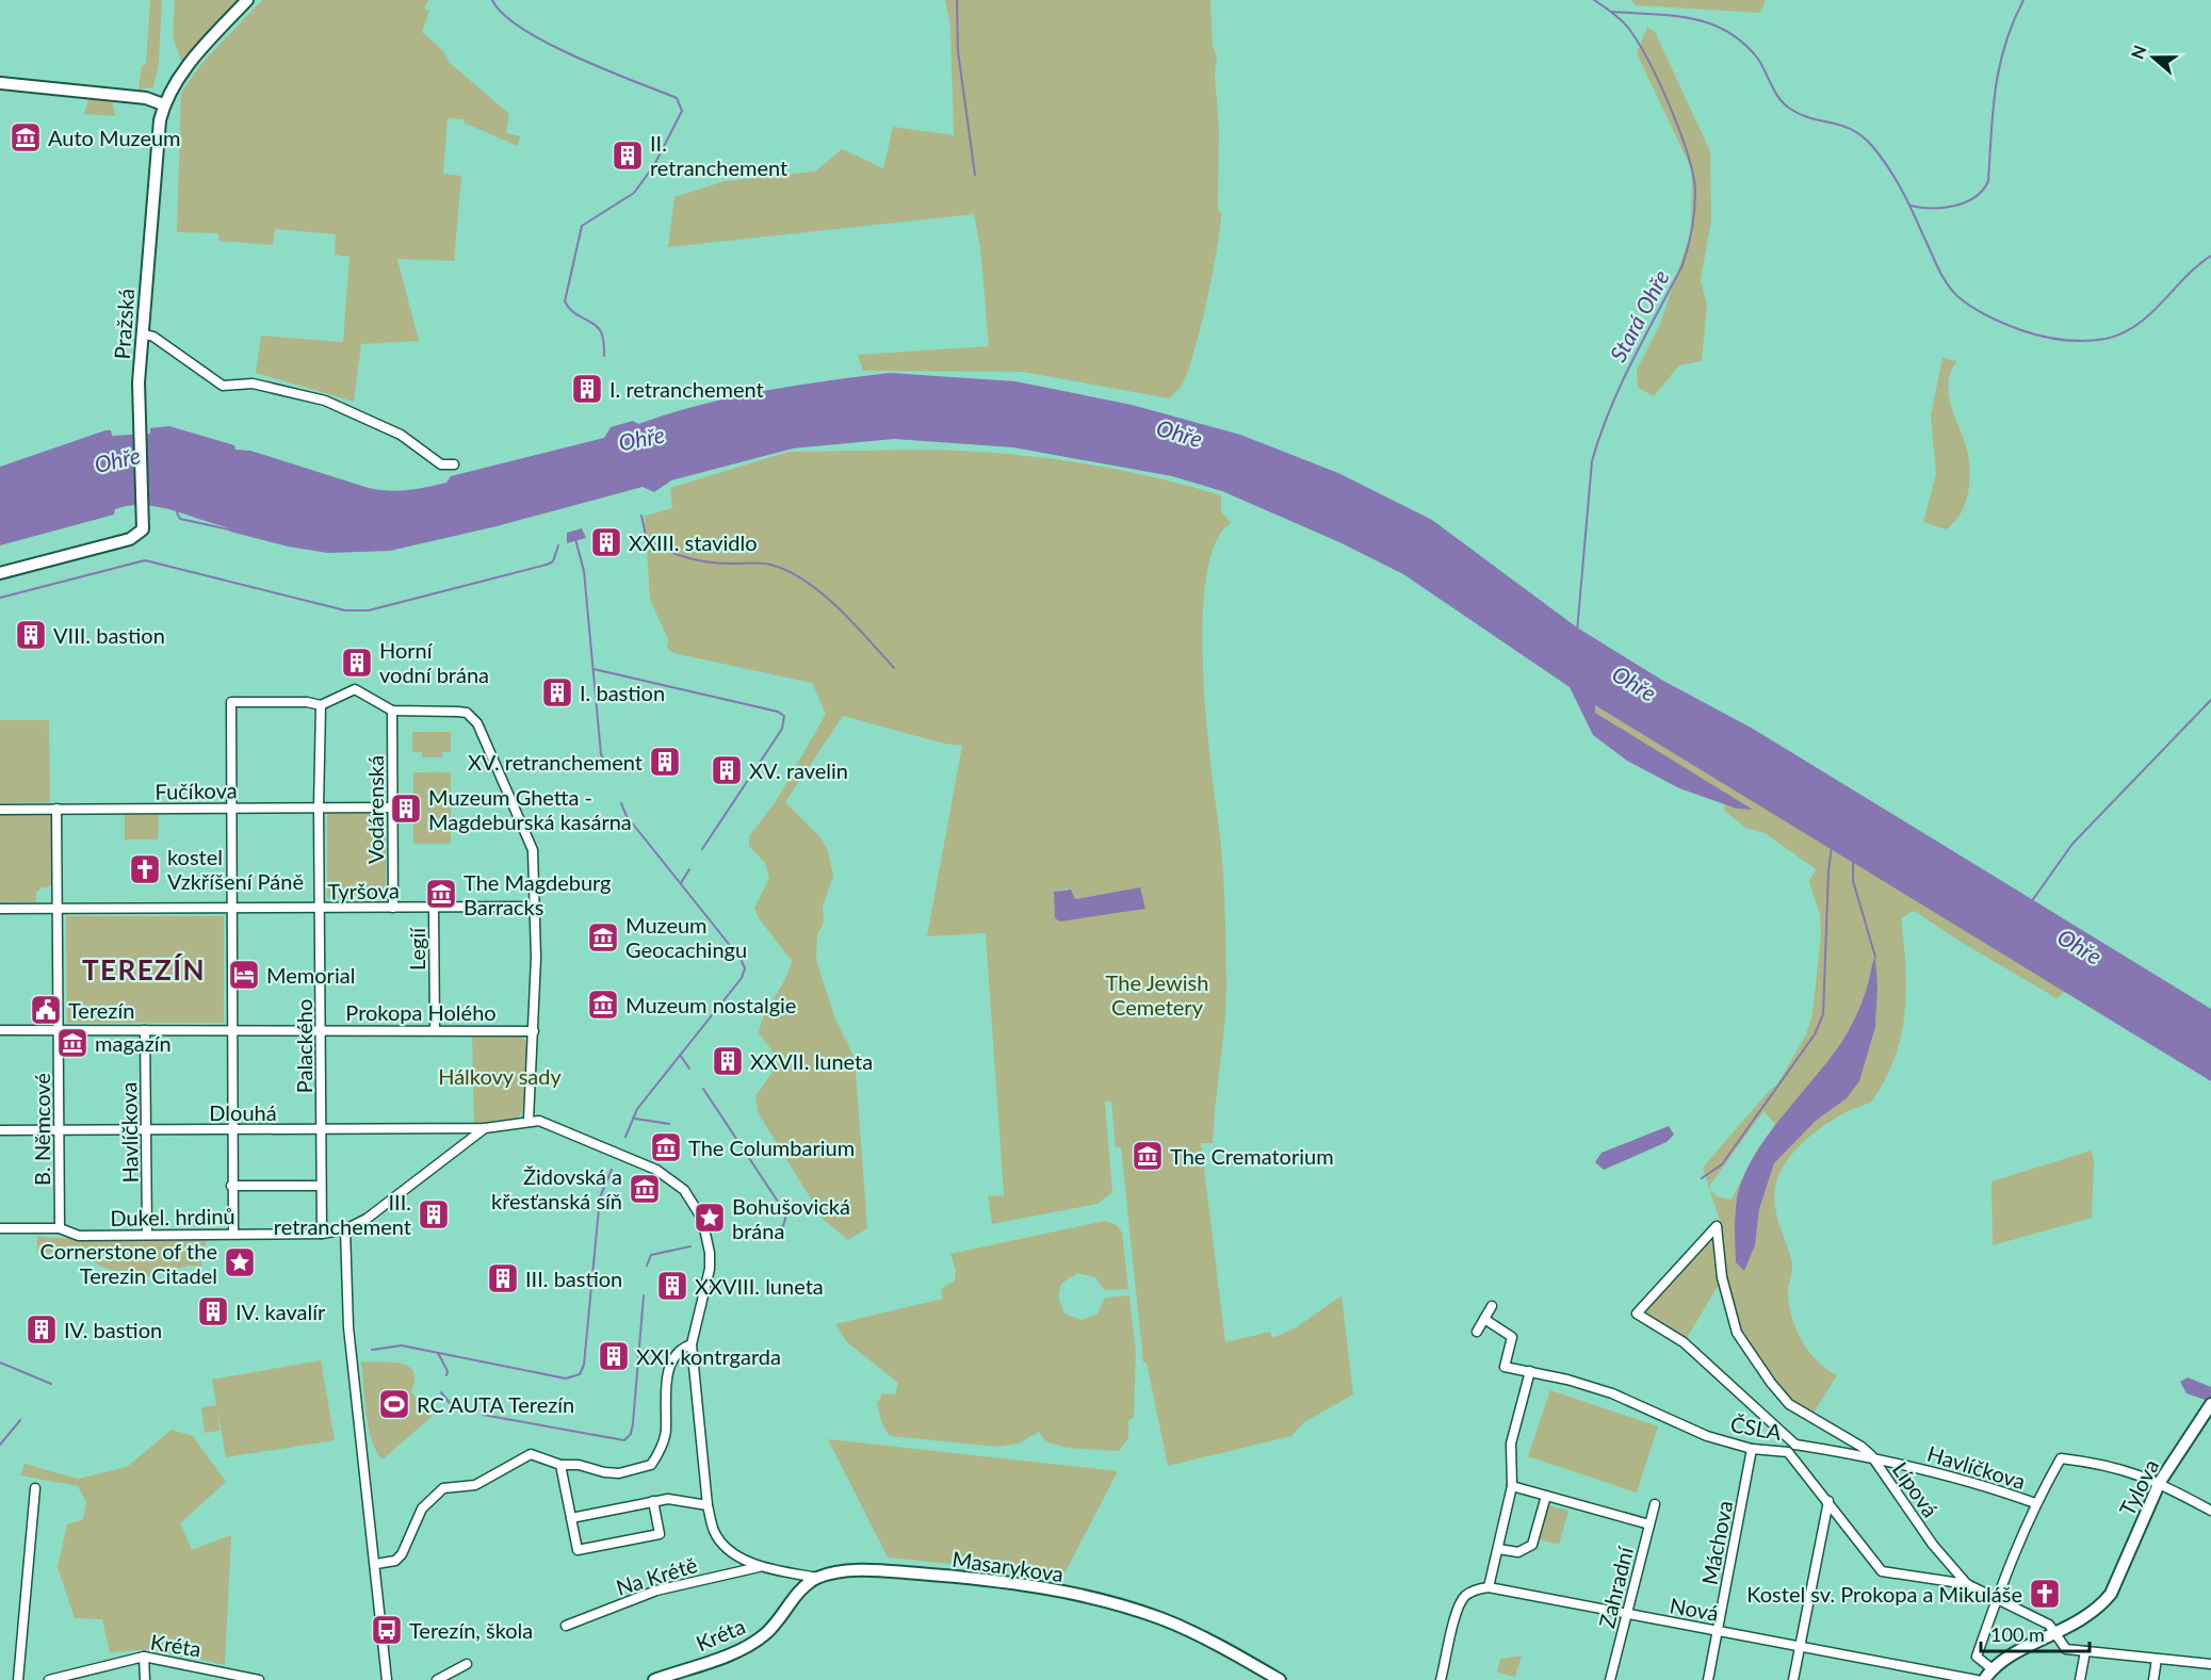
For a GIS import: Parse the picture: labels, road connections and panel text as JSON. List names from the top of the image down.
{
  "streets": {
    "street": [
      "Pražská",
      "Fučíkova",
      "Vodárenská",
      "Tyršova",
      "Legií",
      "Prokopa Holého",
      "Palackého",
      "Dlouhá",
      "B. Němcové",
      "Havlíčkova",
      "Dukel. hrdinů",
      "ČSLA",
      "Tylova",
      "Lípová",
      "Máchova",
      "Masarykova",
      "Na Krétě",
      "Zahradní",
      "Nová",
      "Kréta"
    ]
  },
  "crossings": [
    ["Fučíkova", "Vodárenská"],
    ["Fučíkova", "Palackého"],
    ["Fučíkova", "B. Němcové"],
    ["Vodárenská", "Tyršova"],
    ["Tyršova", "Legií"],
    ["Tyršova", "Palackého"],
    ["Tyršova", "B. Němcové"],
    ["Legií", "Prokopa Holého"],
    ["Prokopa Holého", "Palackého"],
    ["Prokopa Holého", "B. Němcové"],
    ["Prokopa Holého", "Havlíčkova"],
    ["Palackého", "Dlouhá"],
    ["Palackého", "Dukel. hrdinů"],
    ["Dlouhá", "B. Němcové"],
    ["Dlouhá", "Havlíčkova"],
    ["Dlouhá", "Dukel. hrdinů"],
    ["B. Němcové", "Dukel. hrdinů"],
    ["Havlíčkova", "Dukel. hrdinů"],
    ["Havlíčkova", "Lípová"],
    ["ČSLA", "Lípová"],
    ["ČSLA", "Máchova"],
    ["Tylova", "Lípová"],
    ["Máchova", "Nová"],
    ["Masarykova", "Kréta"],
    ["Zahradní", "Nová"]
  ],
  "districts": ["TEREZÍN"],
  "water": ["Stará Ohře", "Ohře"],
  "parks": ["The Jewish Cemetery", "Hálkovy sady"],
  "places": {
    "museum": [
      "Auto Muzeum",
      "The Magdeburg Barracks",
      "Muzeum Geocachingu",
      "Muzeum nostalgie",
      "magazín",
      "The Columbarium",
      "The Crematorium",
      "Židovská a křesťanská síň"
    ],
    "building": [
      "II. retranchement",
      "I. retranchement",
      "XXIII. stavidlo",
      "VIII. bastion",
      "Horní vodní brána",
      "I. bastion",
      "XV. retranchement",
      "XV. ravelin",
      "Muzeum Ghetta - Magdeburská kasárna",
      "XXVII. luneta",
      "III. retranchement",
      "III. bastion",
      "XXVIII. luneta",
      "IV. kavalír",
      "IV. bastion",
      "XXI. kontrgarda"
    ],
    "church": ["kostel Vzkříšení Páně", "Kostel sv. Prokopa a Mikuláše"],
    "hotel": ["Memorial"],
    "public building": ["Terezín"],
    "place": ["Bohušovická brána", "Cornerstone of the Terezin Citadel"],
    "sports": ["RC AUTA Terezín"],
    "bus stop": ["Terezín, škola"]
  },
  "scale_bar": "100 m",
  "north": "left"
}
